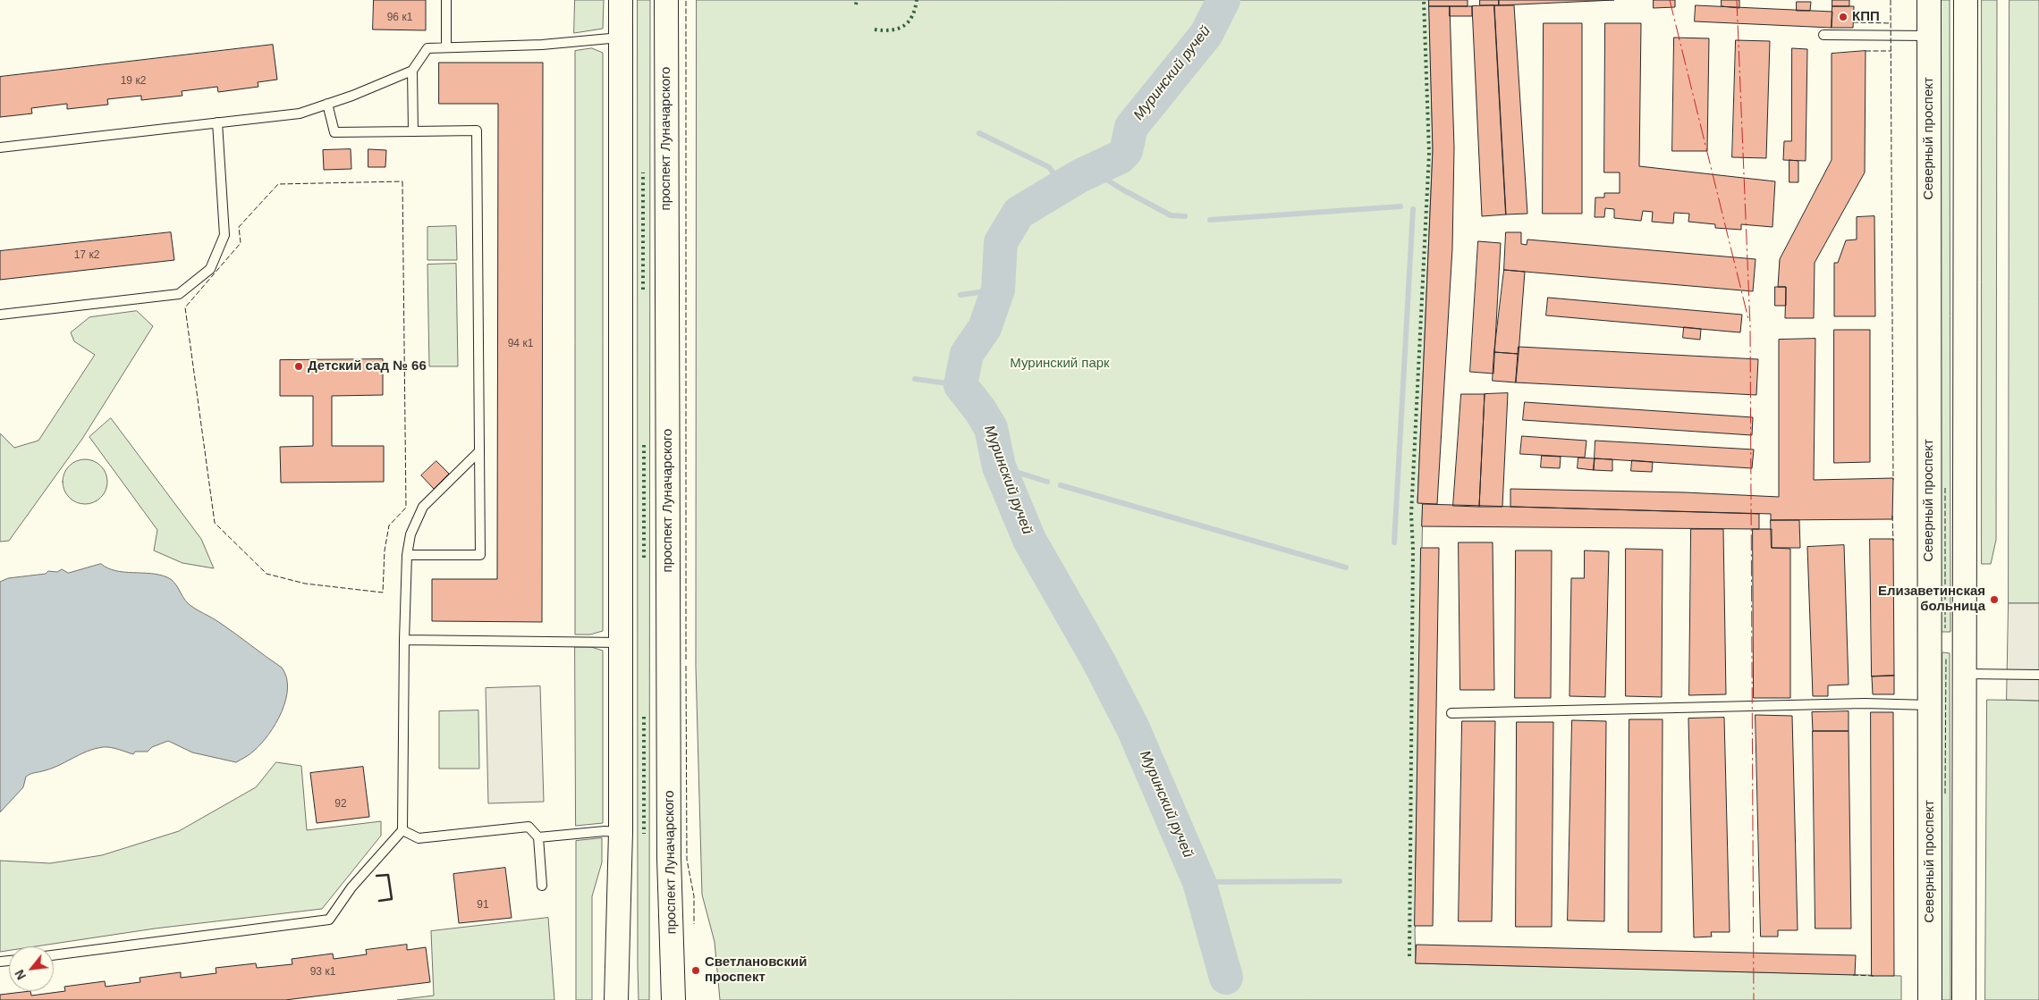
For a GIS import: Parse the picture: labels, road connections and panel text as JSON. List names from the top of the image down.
{
  "streets": {
    "main road": ["проспект Луначарского", "Северный проспект"]
  },
  "water": ["Муринский ручей"],
  "parks": ["Муринский парк"],
  "places": [
    "КПП",
    "Детский сад № 66",
    "Елизаветинская больница",
    "Светлановский проспект"
  ],
  "house_numbers": [
    "96 к1",
    "19 к2",
    "17 к2",
    "94 к1",
    "92",
    "91",
    "93 к1"
  ],
  "north": "bottom left"
}
